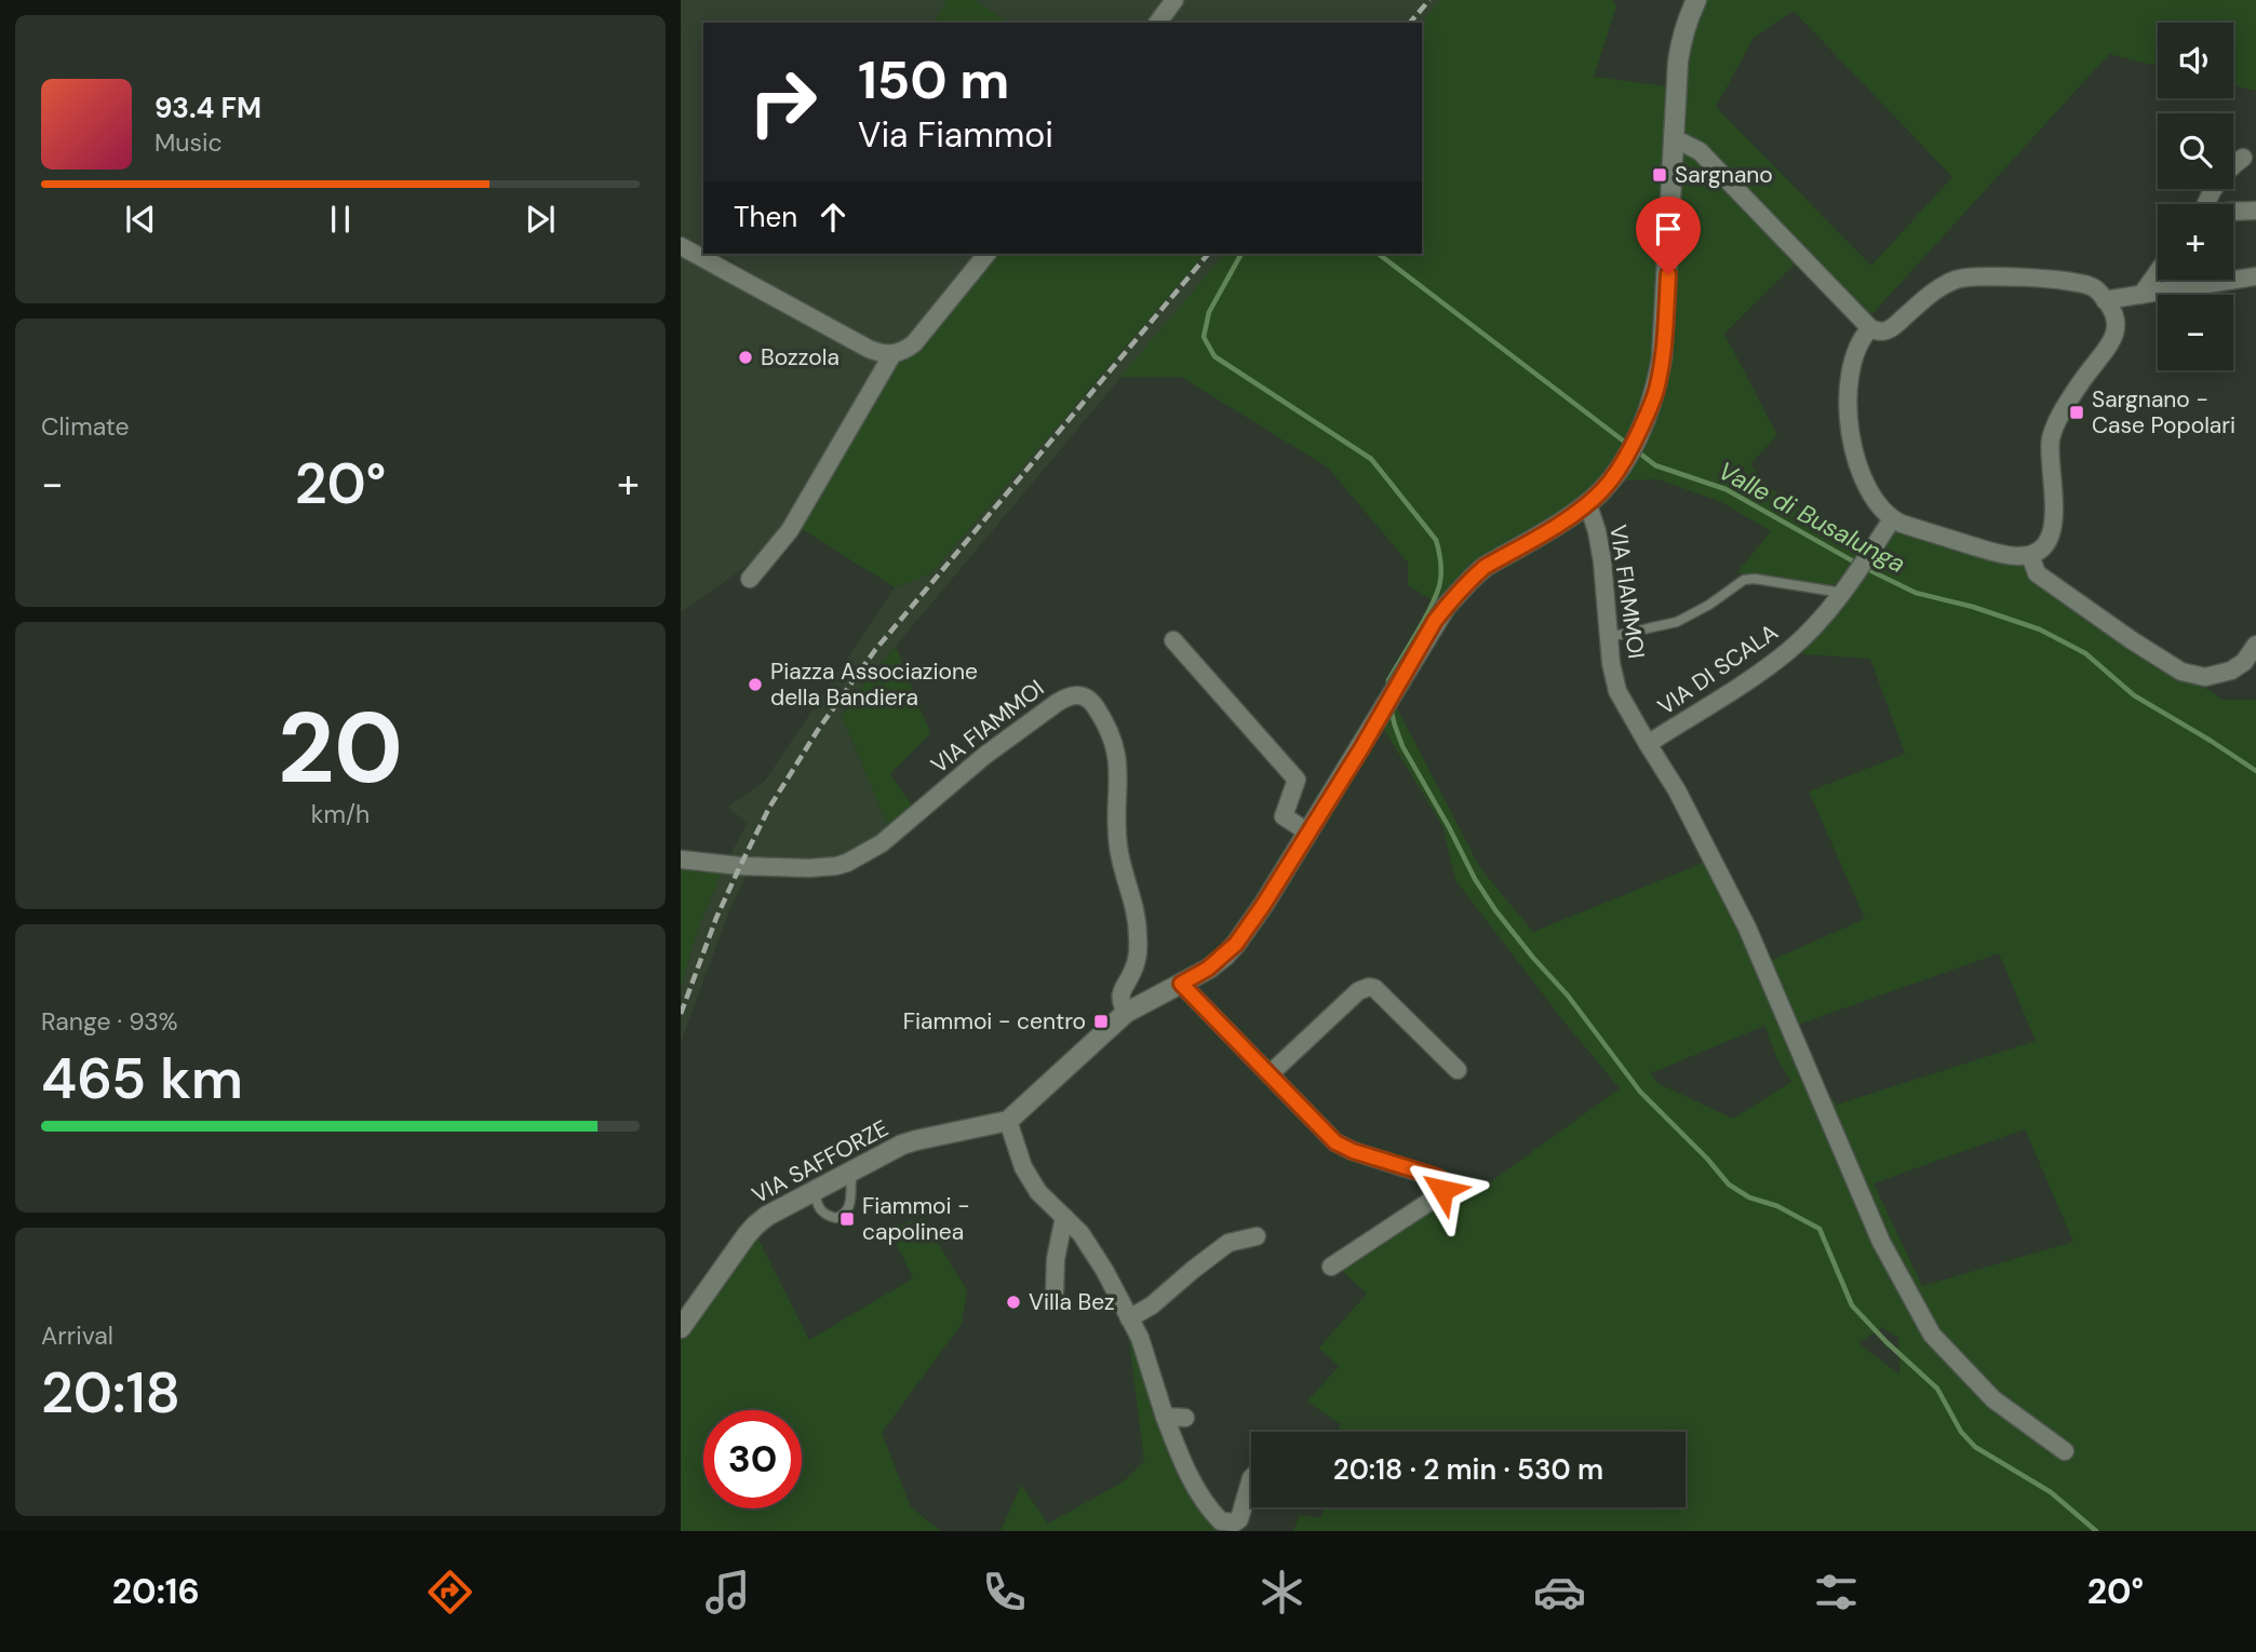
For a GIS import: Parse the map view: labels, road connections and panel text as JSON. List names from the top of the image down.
{
  "streets": {
    "street": ["VIA FIAMMOI", "VIA DI SCALA", "VIA SAFFORZE"]
  },
  "crossings": [
    ["VIA FIAMMOI", "VIA DI SCALA"]
  ],
  "water": ["Valle di Busalunga"],
  "places": {
    "transit": [
      "Sargnano",
      "Sargnano - Case Popolari",
      "Fiammoi - centro",
      "Fiammoi - capolinea"
    ],
    "other": ["Bozzola", "Piazza Associazione della Bandiera", "Villa Bez"]
  },
  "page": {
    "map_buttons": ["+", "−"],
    "turn": ["150 m", "Via Fiammoi"],
    "song": ["93.4 FM", "Music"],
    "then": "Then",
    "tile": [
      "Climate",
      ["20", "km/h"],
      ["Range · 93%", "465 km"],
      ["Arrival", "20:18"]
    ],
    "heat": ["−", "20°", "+"],
    "limit": "30",
    "trip": "20:18 · 2 min · 530 m",
    "tabs": ["20:16", "20°"]
  }
}
